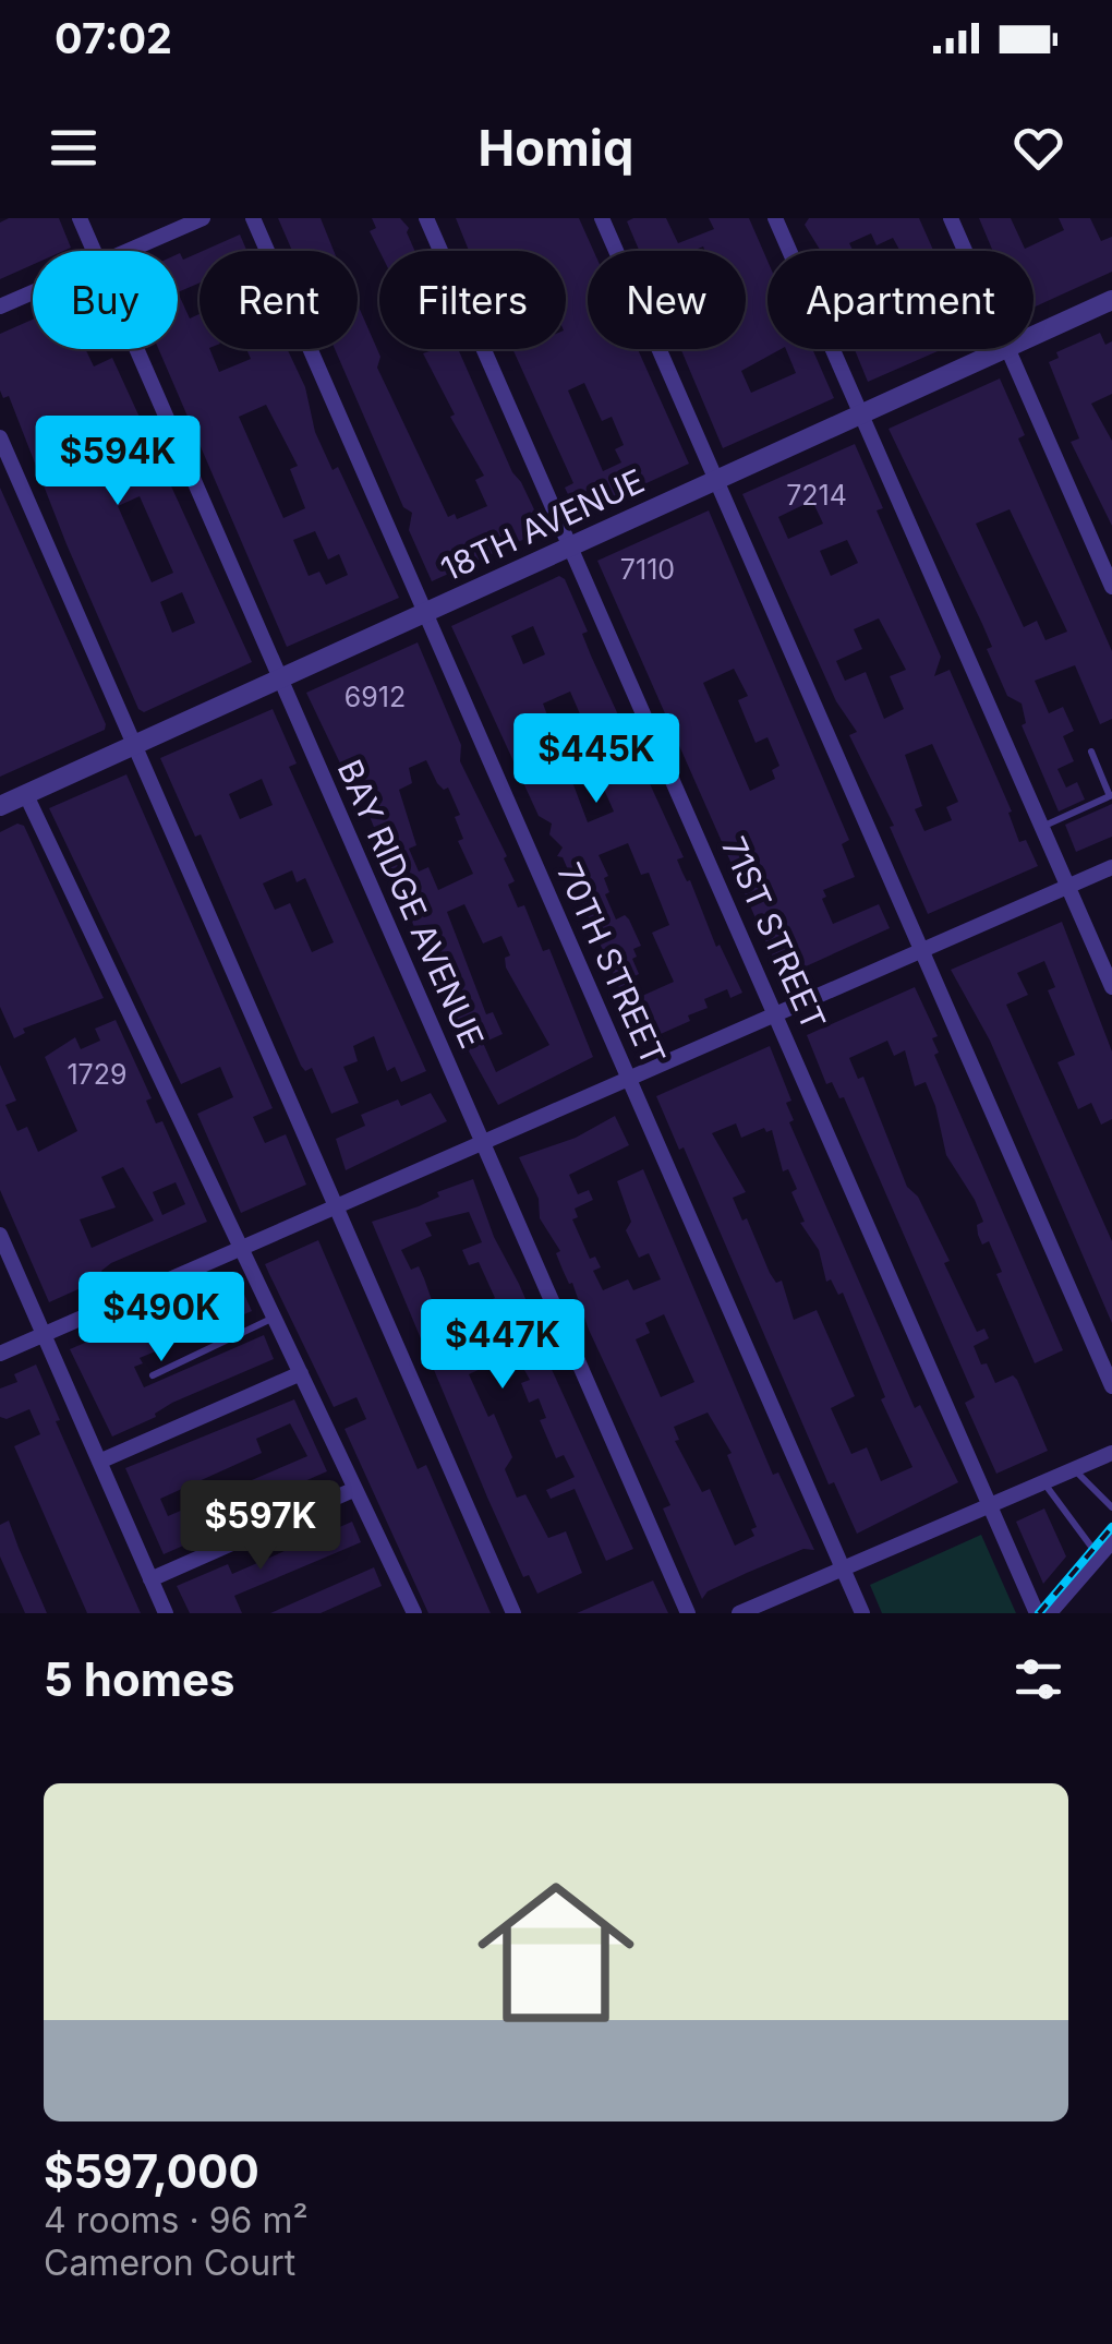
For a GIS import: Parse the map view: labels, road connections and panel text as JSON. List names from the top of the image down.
{
  "streets": {
    "street": [
      "18TH AVENUE",
      "BAY RIDGE AVENUE",
      "71ST STREET",
      "70TH STREET"
    ]
  },
  "crossings": [
    ["18TH AVENUE", "BAY RIDGE AVENUE"],
    ["18TH AVENUE", "71ST STREET"],
    ["18TH AVENUE", "70TH STREET"]
  ],
  "house_numbers": [
    "7214",
    "7110",
    "6912",
    "1729"
  ],
  "page": {
    "status": "07:02",
    "header": "Homiq",
    "chip": [
      "Buy",
      "Rent",
      "Filters",
      "New",
      "Apartment"
    ],
    "price": [
      "$594K",
      "$445K",
      "$490K",
      "$447K",
      "$597K"
    ],
    "heading": "5 homes",
    "list": [
      {
        "name": "$597,000",
        "note": "4 rooms · 96 m² · Cameron Court"
      }
    ]
  }
}
